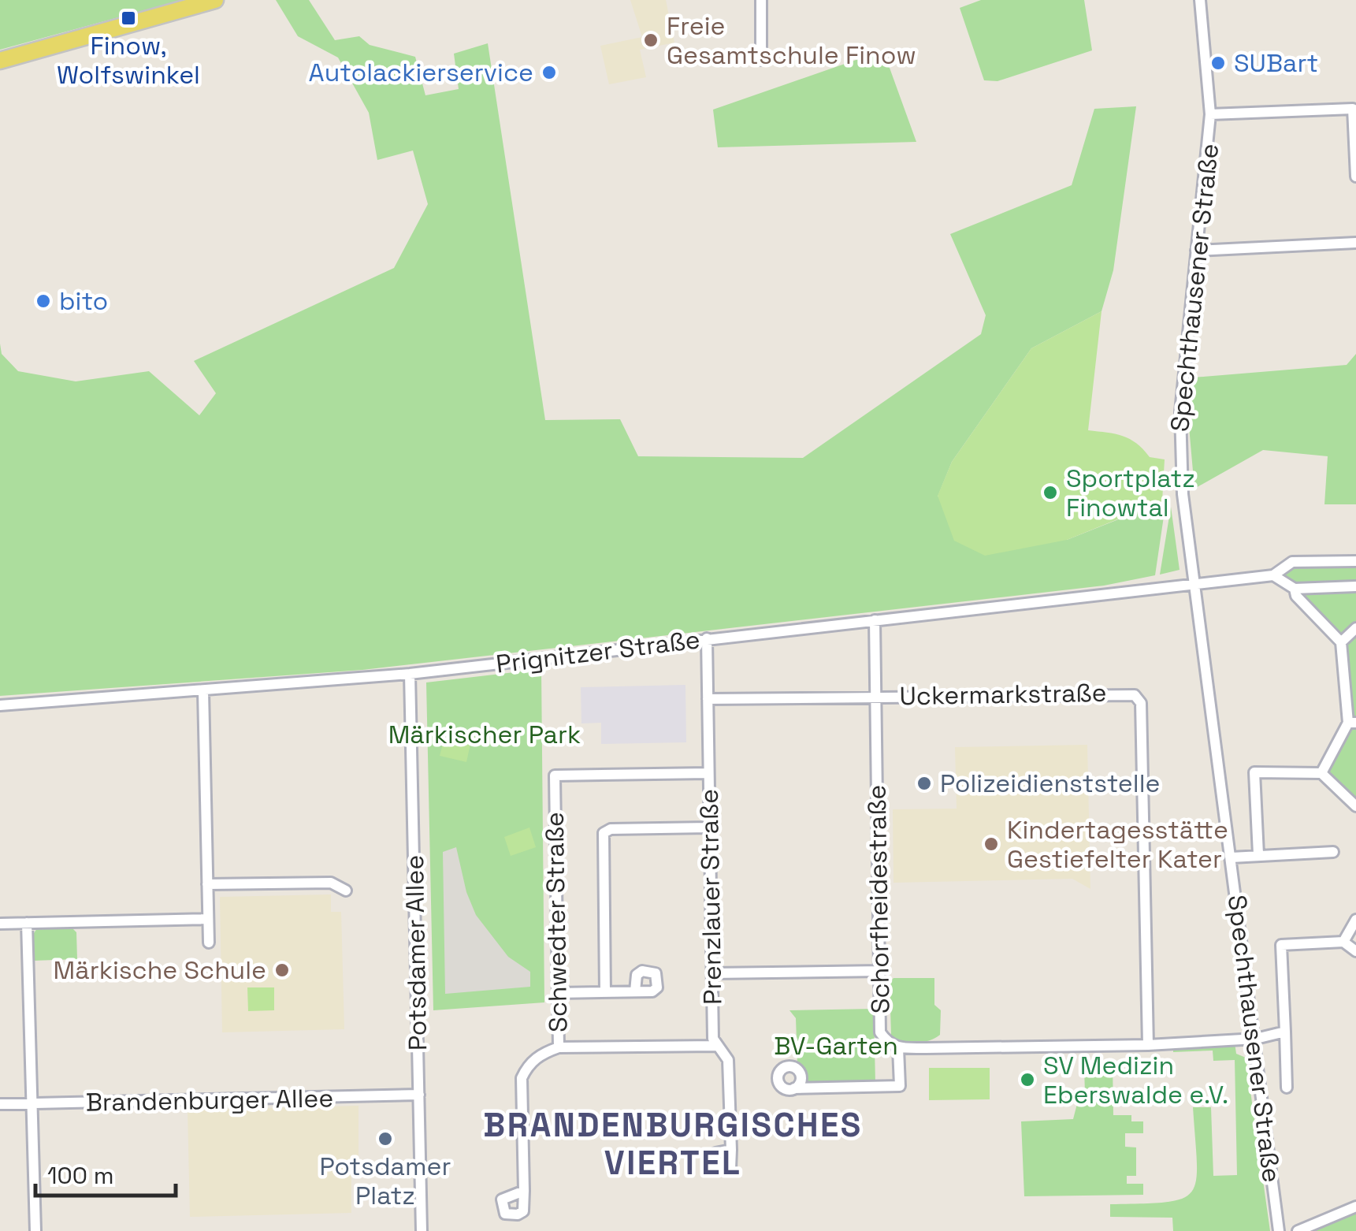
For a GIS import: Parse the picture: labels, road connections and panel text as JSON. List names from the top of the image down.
{
  "streets": {
    "street": [
      "Spechthausener Straße",
      "Prignitzer Straße",
      "Uckermarkstraße",
      "Prenzlauer Straße",
      "Schorfheidestraße",
      "Schwedter Straße",
      "Potsdamer Allee",
      "Brandenburger Allee"
    ]
  },
  "crossings": [
    ["Spechthausener Straße", "Prignitzer Straße"],
    ["Spechthausener Straße", "Schorfheidestraße"],
    ["Prignitzer Straße", "Prenzlauer Straße"],
    ["Prignitzer Straße", "Schorfheidestraße"],
    ["Prignitzer Straße", "Potsdamer Allee"],
    ["Uckermarkstraße", "Prenzlauer Straße"],
    ["Uckermarkstraße", "Schorfheidestraße"],
    ["Prenzlauer Straße", "Schwedter Straße"],
    ["Potsdamer Allee", "Brandenburger Allee"]
  ],
  "districts": ["BRANDENBURGISCHES VIERTEL"],
  "parks": ["Märkischer Park", "BV-Garten"],
  "places": {
    "transit": ["Finow, Wolfswinkel"],
    "other": [
      "Freie Gesamtschule Finow",
      "SUBart",
      "Autolackierservice",
      "bito",
      "Sportplatz Finowtal",
      "Polizeidienststelle",
      "Kindertagesstätte Gestiefelter Kater",
      "Märkische Schule",
      "SV Medizin Eberswalde e.V.",
      "Potsdamer Platz"
    ]
  },
  "scale_bar": "100 m"
}
